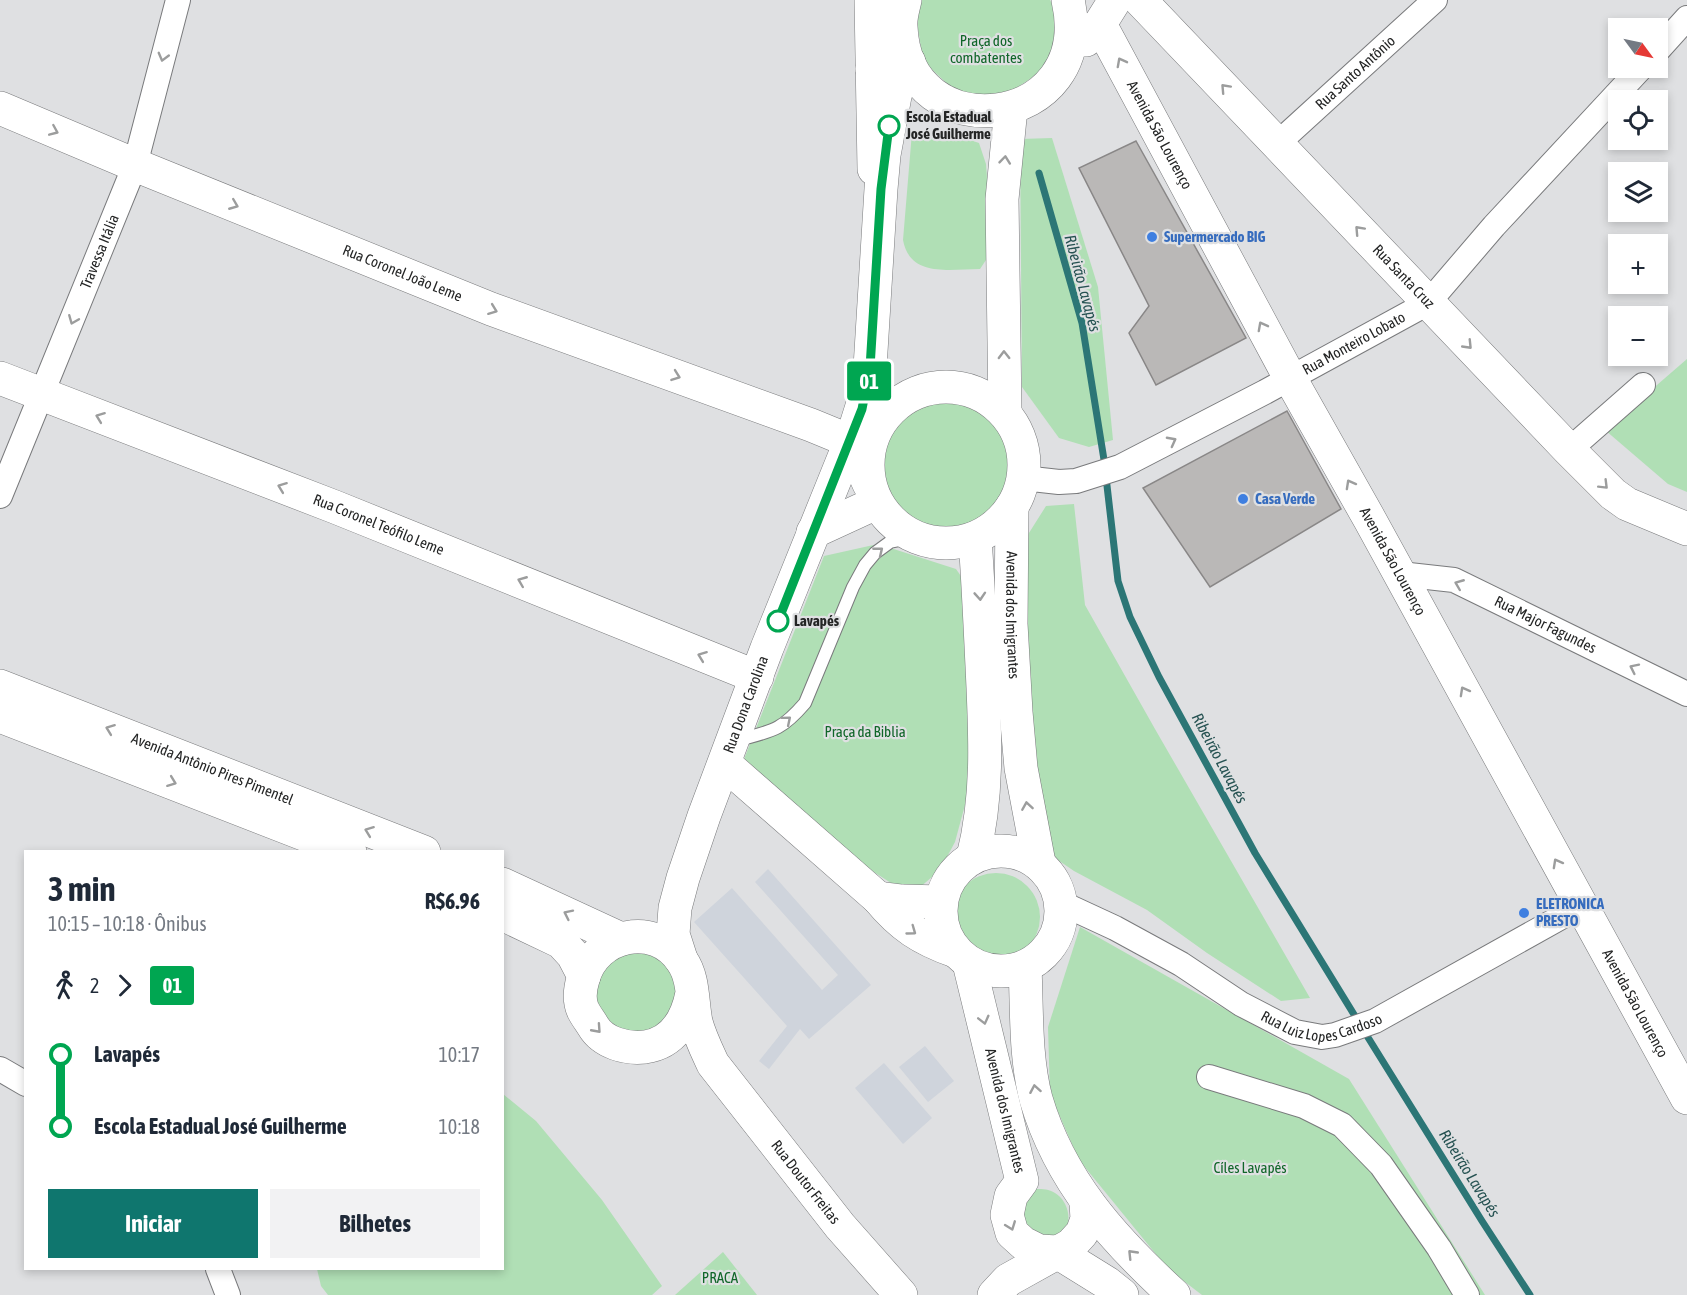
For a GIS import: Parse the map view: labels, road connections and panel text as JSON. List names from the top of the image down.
{
  "streets": {
    "main road": [
      "Avenida São Lourenço",
      "Rua Coronel João Leme",
      "Rua Santa Cruz",
      "Rua Coronel Teófilo Leme",
      "Avenida dos Imigrantes",
      "Rua Dona Carolina",
      "Avenida Antônio Pires Pimentel",
      "Rua Doutor Freitas"
    ],
    "street": [
      "Rua Santo Antônio",
      "Travessa Itália",
      "Rua Monteiro Lobato",
      "Rua Major Fagundes",
      "Rua Luiz Lopes Cardoso"
    ]
  },
  "crossings": [
    ["Rua Santo Antônio", "Rua Santa Cruz"],
    ["Avenida São Lourenço", "Rua Monteiro Lobato"],
    ["Avenida São Lourenço", "Rua Major Fagundes"],
    ["Avenida São Lourenço", "Rua Luiz Lopes Cardoso"],
    ["Travessa Itália", "Rua Coronel João Leme"],
    ["Travessa Itália", "Rua Coronel Teófilo Leme"],
    ["Rua Coronel João Leme", "Rua Monteiro Lobato"],
    ["Rua Coronel João Leme", "Avenida dos Imigrantes"],
    ["Rua Coronel João Leme", "Rua Dona Carolina"],
    ["Rua Santa Cruz", "Rua Monteiro Lobato"],
    ["Rua Monteiro Lobato", "Avenida dos Imigrantes"],
    ["Rua Monteiro Lobato", "Rua Dona Carolina"],
    ["Rua Coronel Teófilo Leme", "Rua Dona Carolina"],
    ["Avenida dos Imigrantes", "Rua Dona Carolina"],
    ["Avenida dos Imigrantes", "Rua Luiz Lopes Cardoso"],
    ["Rua Dona Carolina", "Rua Doutor Freitas"]
  ],
  "one_way": [
    "Avenida São Lourenço",
    "Travessa Itália",
    "Rua Coronel João Leme",
    "Rua Monteiro Lobato",
    "Rua Coronel Teófilo Leme",
    "Rua Major Fagundes"
  ],
  "water": ["Ribeirão Lavapés"],
  "parks": [
    "Praça dos combatentes",
    "Praça da Biblia",
    "Cíles Lavapés",
    "PRACA"
  ],
  "places": [
    "Escola Estadual José Guilherme",
    "Supermercado BIG",
    "Casa Verde",
    "Lavapés",
    "ELETRONICA PRESTO"
  ],
  "lines": ["bus line 01"],
  "north": "bottom right",
  "page": {
    "on_map": "01",
    "map_buttons": ["+", "−"],
    "heading": ["3 min", "10:15 – 10:18 · Ônibus", "R$6.96"],
    "legs": ["2", "01"],
    "list": [
      {
        "name": "Lavapés",
        "value": "10:17"
      },
      {
        "name": "Escola Estadual José Guilherme",
        "value": "10:18"
      }
    ],
    "buttons": ["Iniciar", "Bilhetes"]
  }
}
